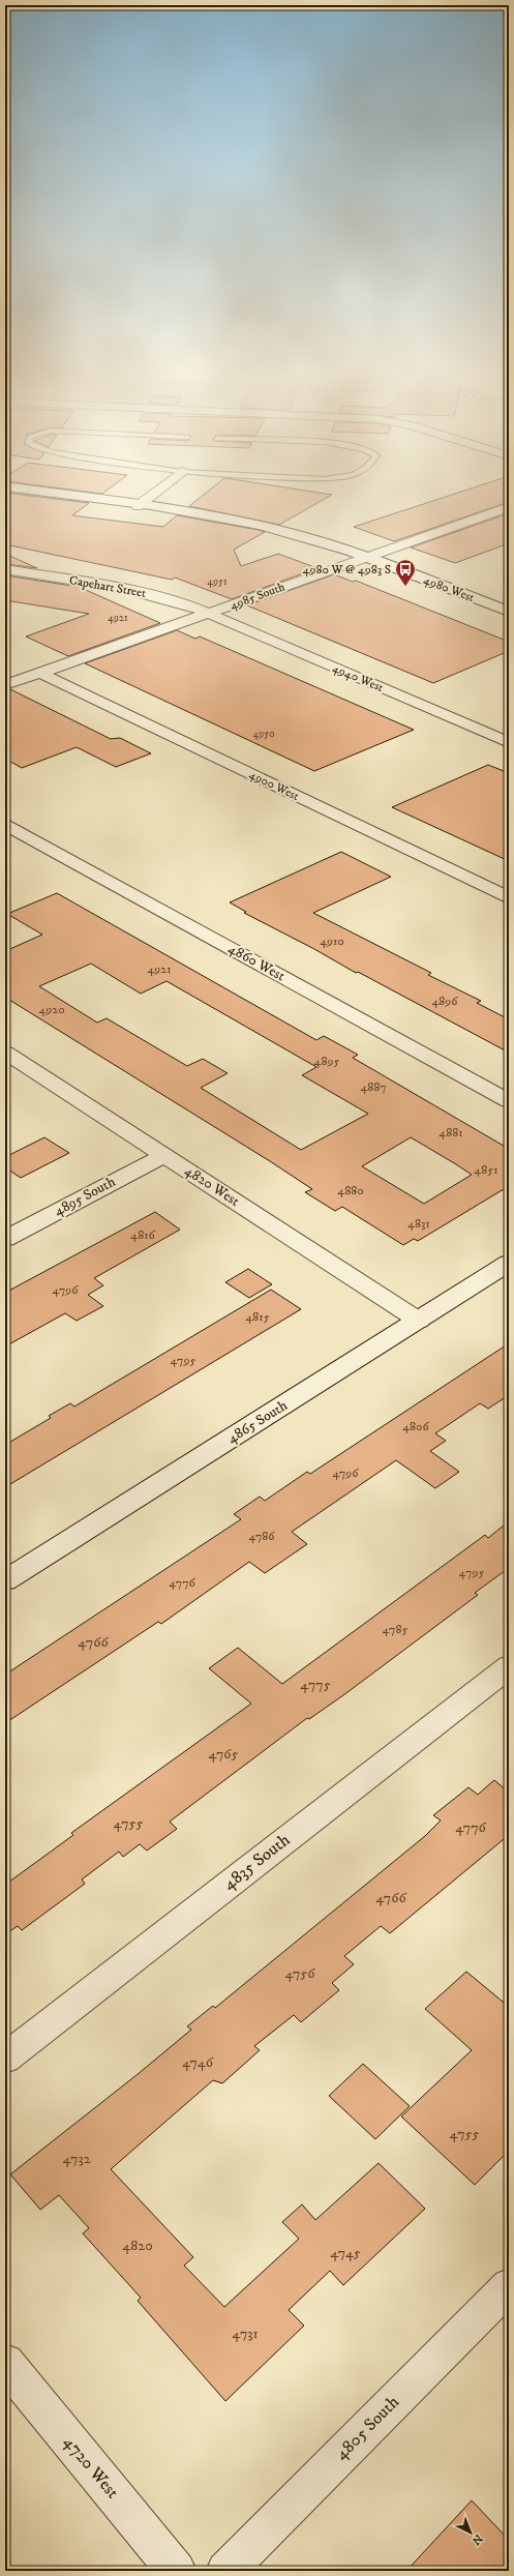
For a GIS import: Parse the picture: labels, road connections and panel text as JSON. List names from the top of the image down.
{
  "streets": {
    "street": [
      "Capehart Street",
      "4980 West",
      "4985 South",
      "4940 West",
      "4900 West",
      "4860 West",
      "4820 West",
      "4895 South",
      "4865 South",
      "4835 South",
      "4805 South",
      "4720 West"
    ]
  },
  "crossings": [
    ["Capehart Street", "4985 South"],
    ["Capehart Street", "4940 West"],
    ["4980 West", "4985 South"],
    ["4985 South", "4940 West"],
    ["4985 South", "4900 West"],
    ["4820 West", "4895 South"],
    ["4820 West", "4865 South"]
  ],
  "places": {
    "bus stop": ["4980 W @ 4983 S"]
  },
  "house_numbers": [
    "4951",
    "4921",
    "4950",
    "4910",
    "4921",
    "4896",
    "4920",
    "4895",
    "4887",
    "4881",
    "4851",
    "4880",
    "4831",
    "4816",
    "4796",
    "4815",
    "4795",
    "4806",
    "4796",
    "4786",
    "4795",
    "4776",
    "4785",
    "4766",
    "4775",
    "4765",
    "4755",
    "4776",
    "4766",
    "4756",
    "4746",
    "4755",
    "4732",
    "4820",
    "4745",
    "4731"
  ],
  "north": "bottom right"
}
